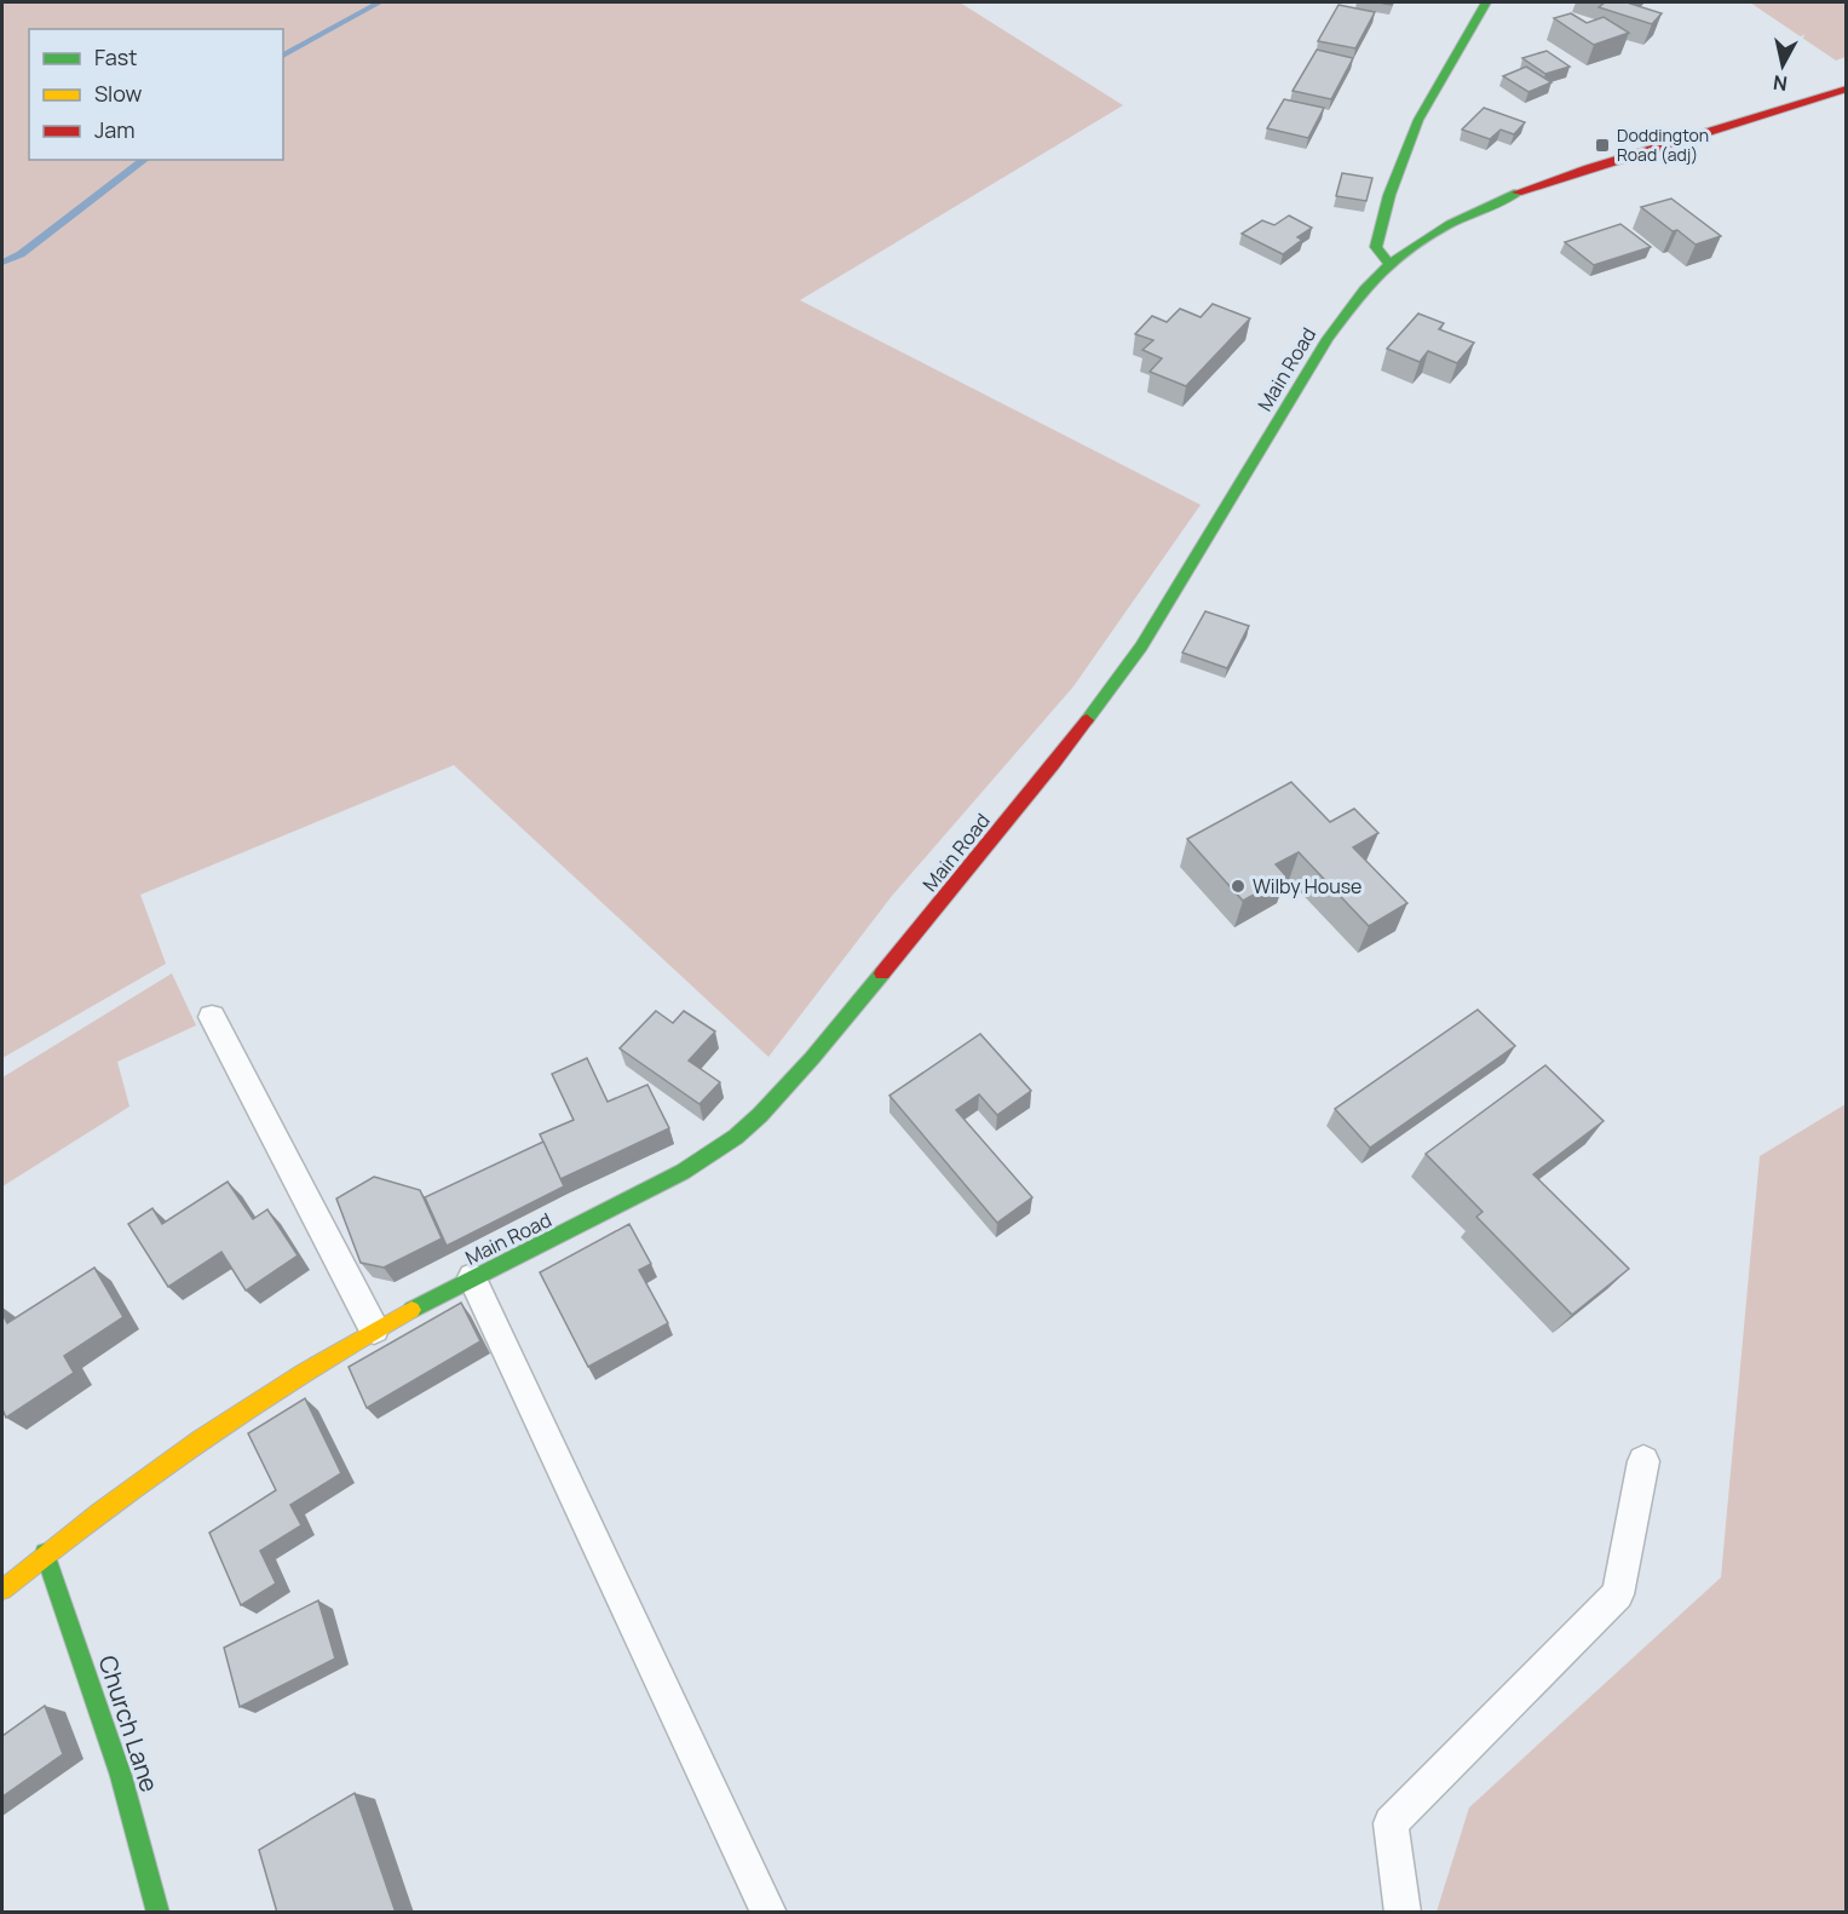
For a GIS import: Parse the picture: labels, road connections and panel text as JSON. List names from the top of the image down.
{
  "streets": {
    "main road": ["Main Road", "Church Lane"]
  },
  "crossings": [
    ["Main Road", "Church Lane"]
  ],
  "places": {
    "transit": ["Doddington Road (adj)"],
    "other": ["Wilby House"]
  },
  "legend": ["Fast", "Slow", "Jam"],
  "north": "bottom"
}
